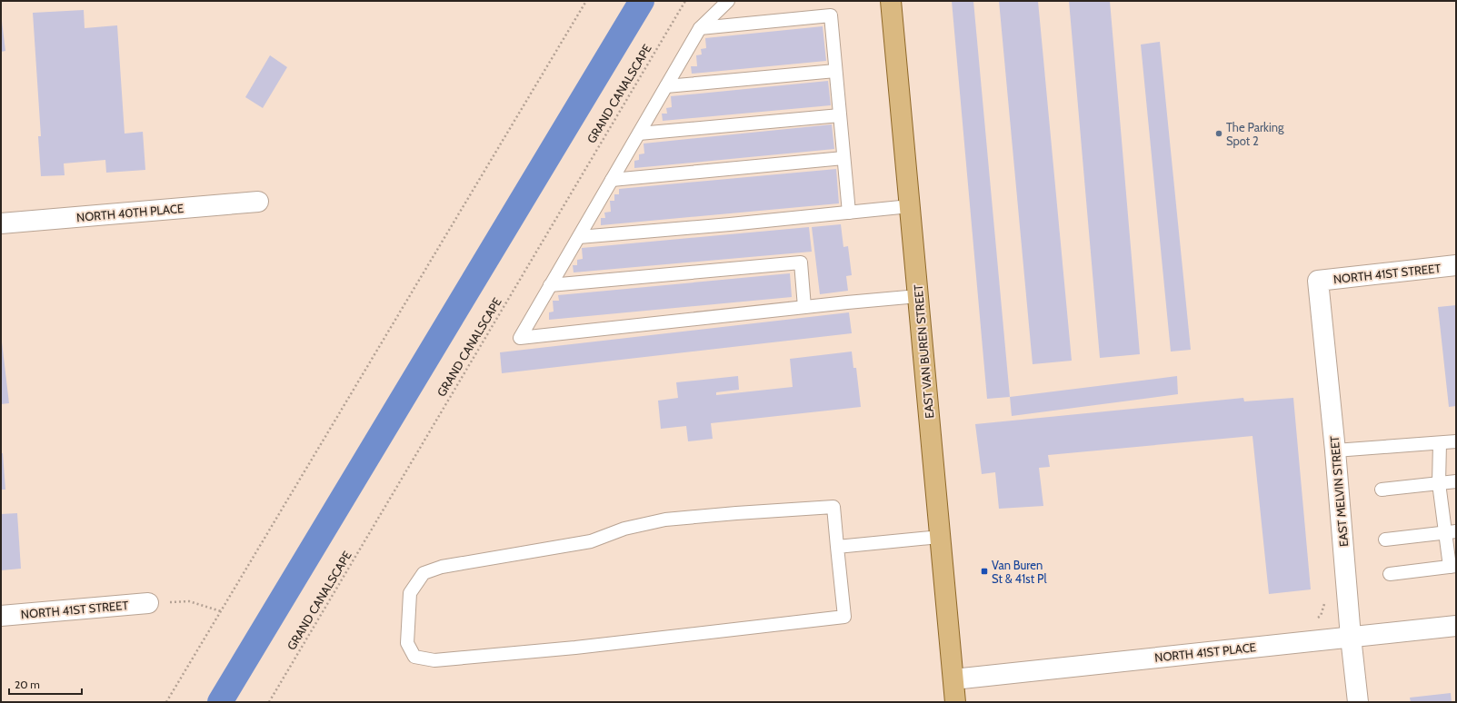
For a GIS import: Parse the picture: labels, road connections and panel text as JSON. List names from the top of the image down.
{
  "streets": {
    "main road": ["EAST VAN BUREN STREET"],
    "street": [
      "NORTH 40TH PLACE",
      "NORTH 41ST STREET",
      "EAST MELVIN STREET",
      "NORTH 41ST PLACE"
    ],
    "path": ["GRAND CANALSCAPE"]
  },
  "crossings": [
    ["NORTH 41ST STREET", "EAST MELVIN STREET"],
    ["EAST VAN BUREN STREET", "NORTH 41ST PLACE"],
    ["EAST MELVIN STREET", "NORTH 41ST PLACE"]
  ],
  "places": {
    "other": ["The Parking Spot 2"],
    "transit": ["Van Buren St & 41st Pl"]
  },
  "scale_bar": "20 m"
}
